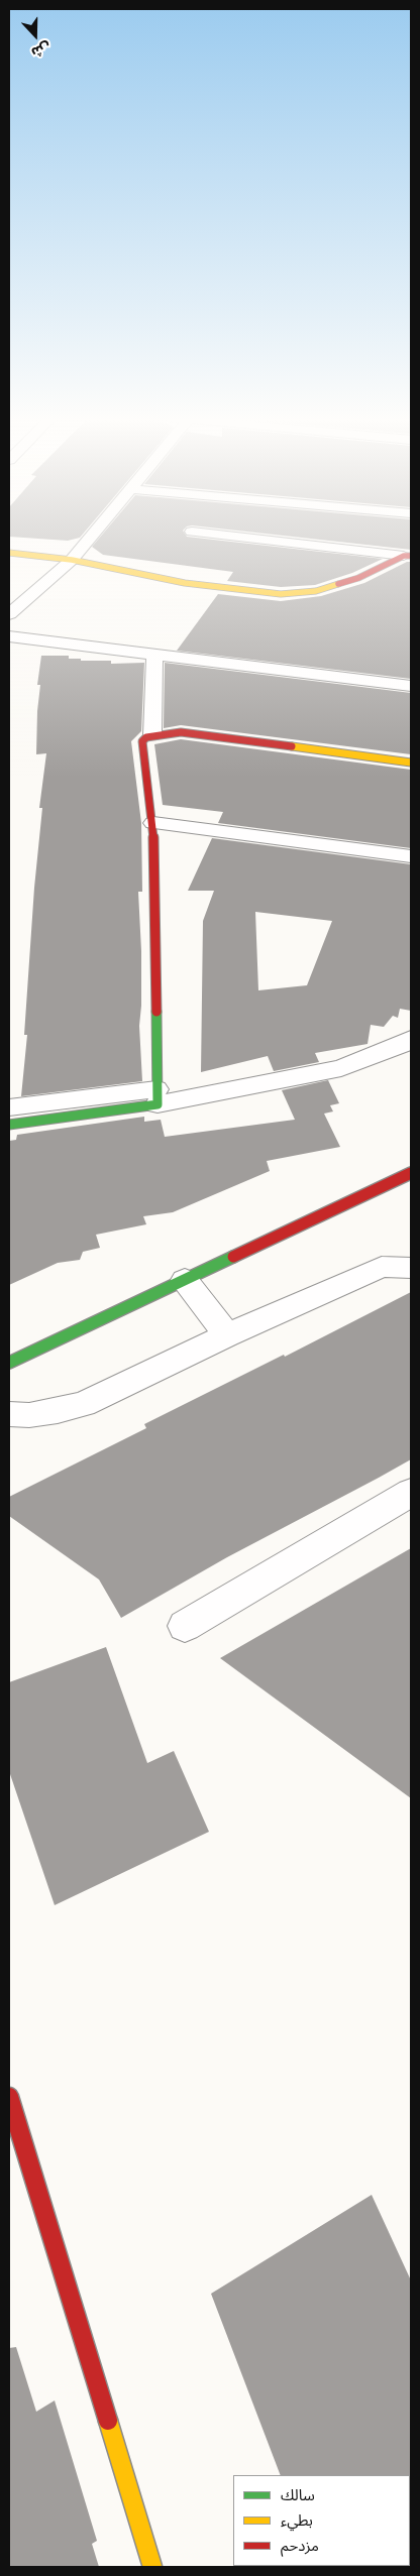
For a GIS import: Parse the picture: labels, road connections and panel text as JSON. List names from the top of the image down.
{
  "legend": ["سالك", "بطيء", "مزدحم"],
  "north": "bottom"
}
